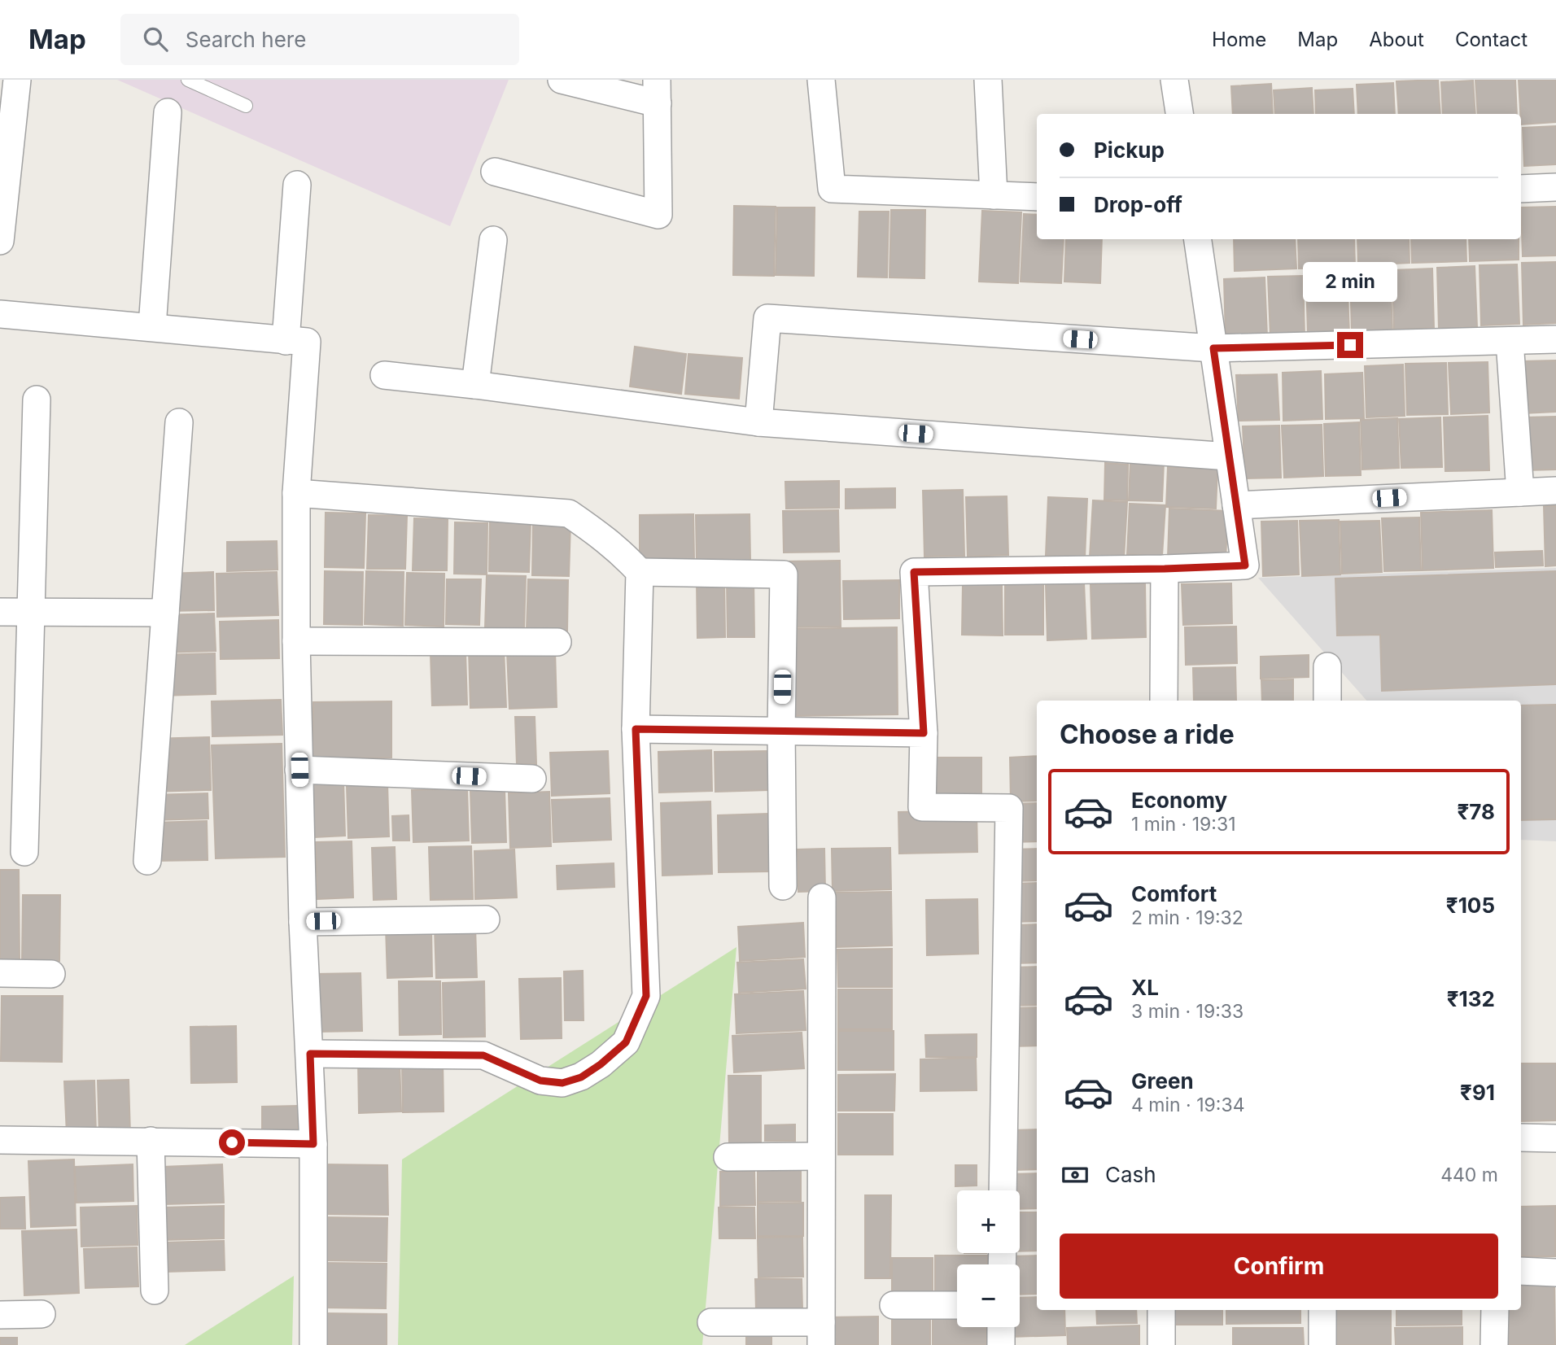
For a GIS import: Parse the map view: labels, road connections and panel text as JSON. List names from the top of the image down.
{
  "page": {
    "header": "Map",
    "search": "Search here",
    "nav": [
      "Home",
      "Map",
      "About",
      "Contact"
    ],
    "banner": ["Pickup", "Drop-off"],
    "bubble": "2 min",
    "heading": "Choose a ride",
    "list": [
      {
        "name": "Economy",
        "note": "1 min · 19:31",
        "value": "₹78"
      },
      {
        "name": "Comfort",
        "note": "2 min · 19:32",
        "value": "₹105"
      },
      {
        "name": "XL",
        "note": "3 min · 19:33",
        "value": "₹132"
      },
      {
        "name": "Green",
        "note": "4 min · 19:34",
        "value": "₹91"
      }
    ],
    "pay": ["Cash", "440 m"],
    "map_buttons": ["+", "−"],
    "buttons": "Confirm"
  }
}
